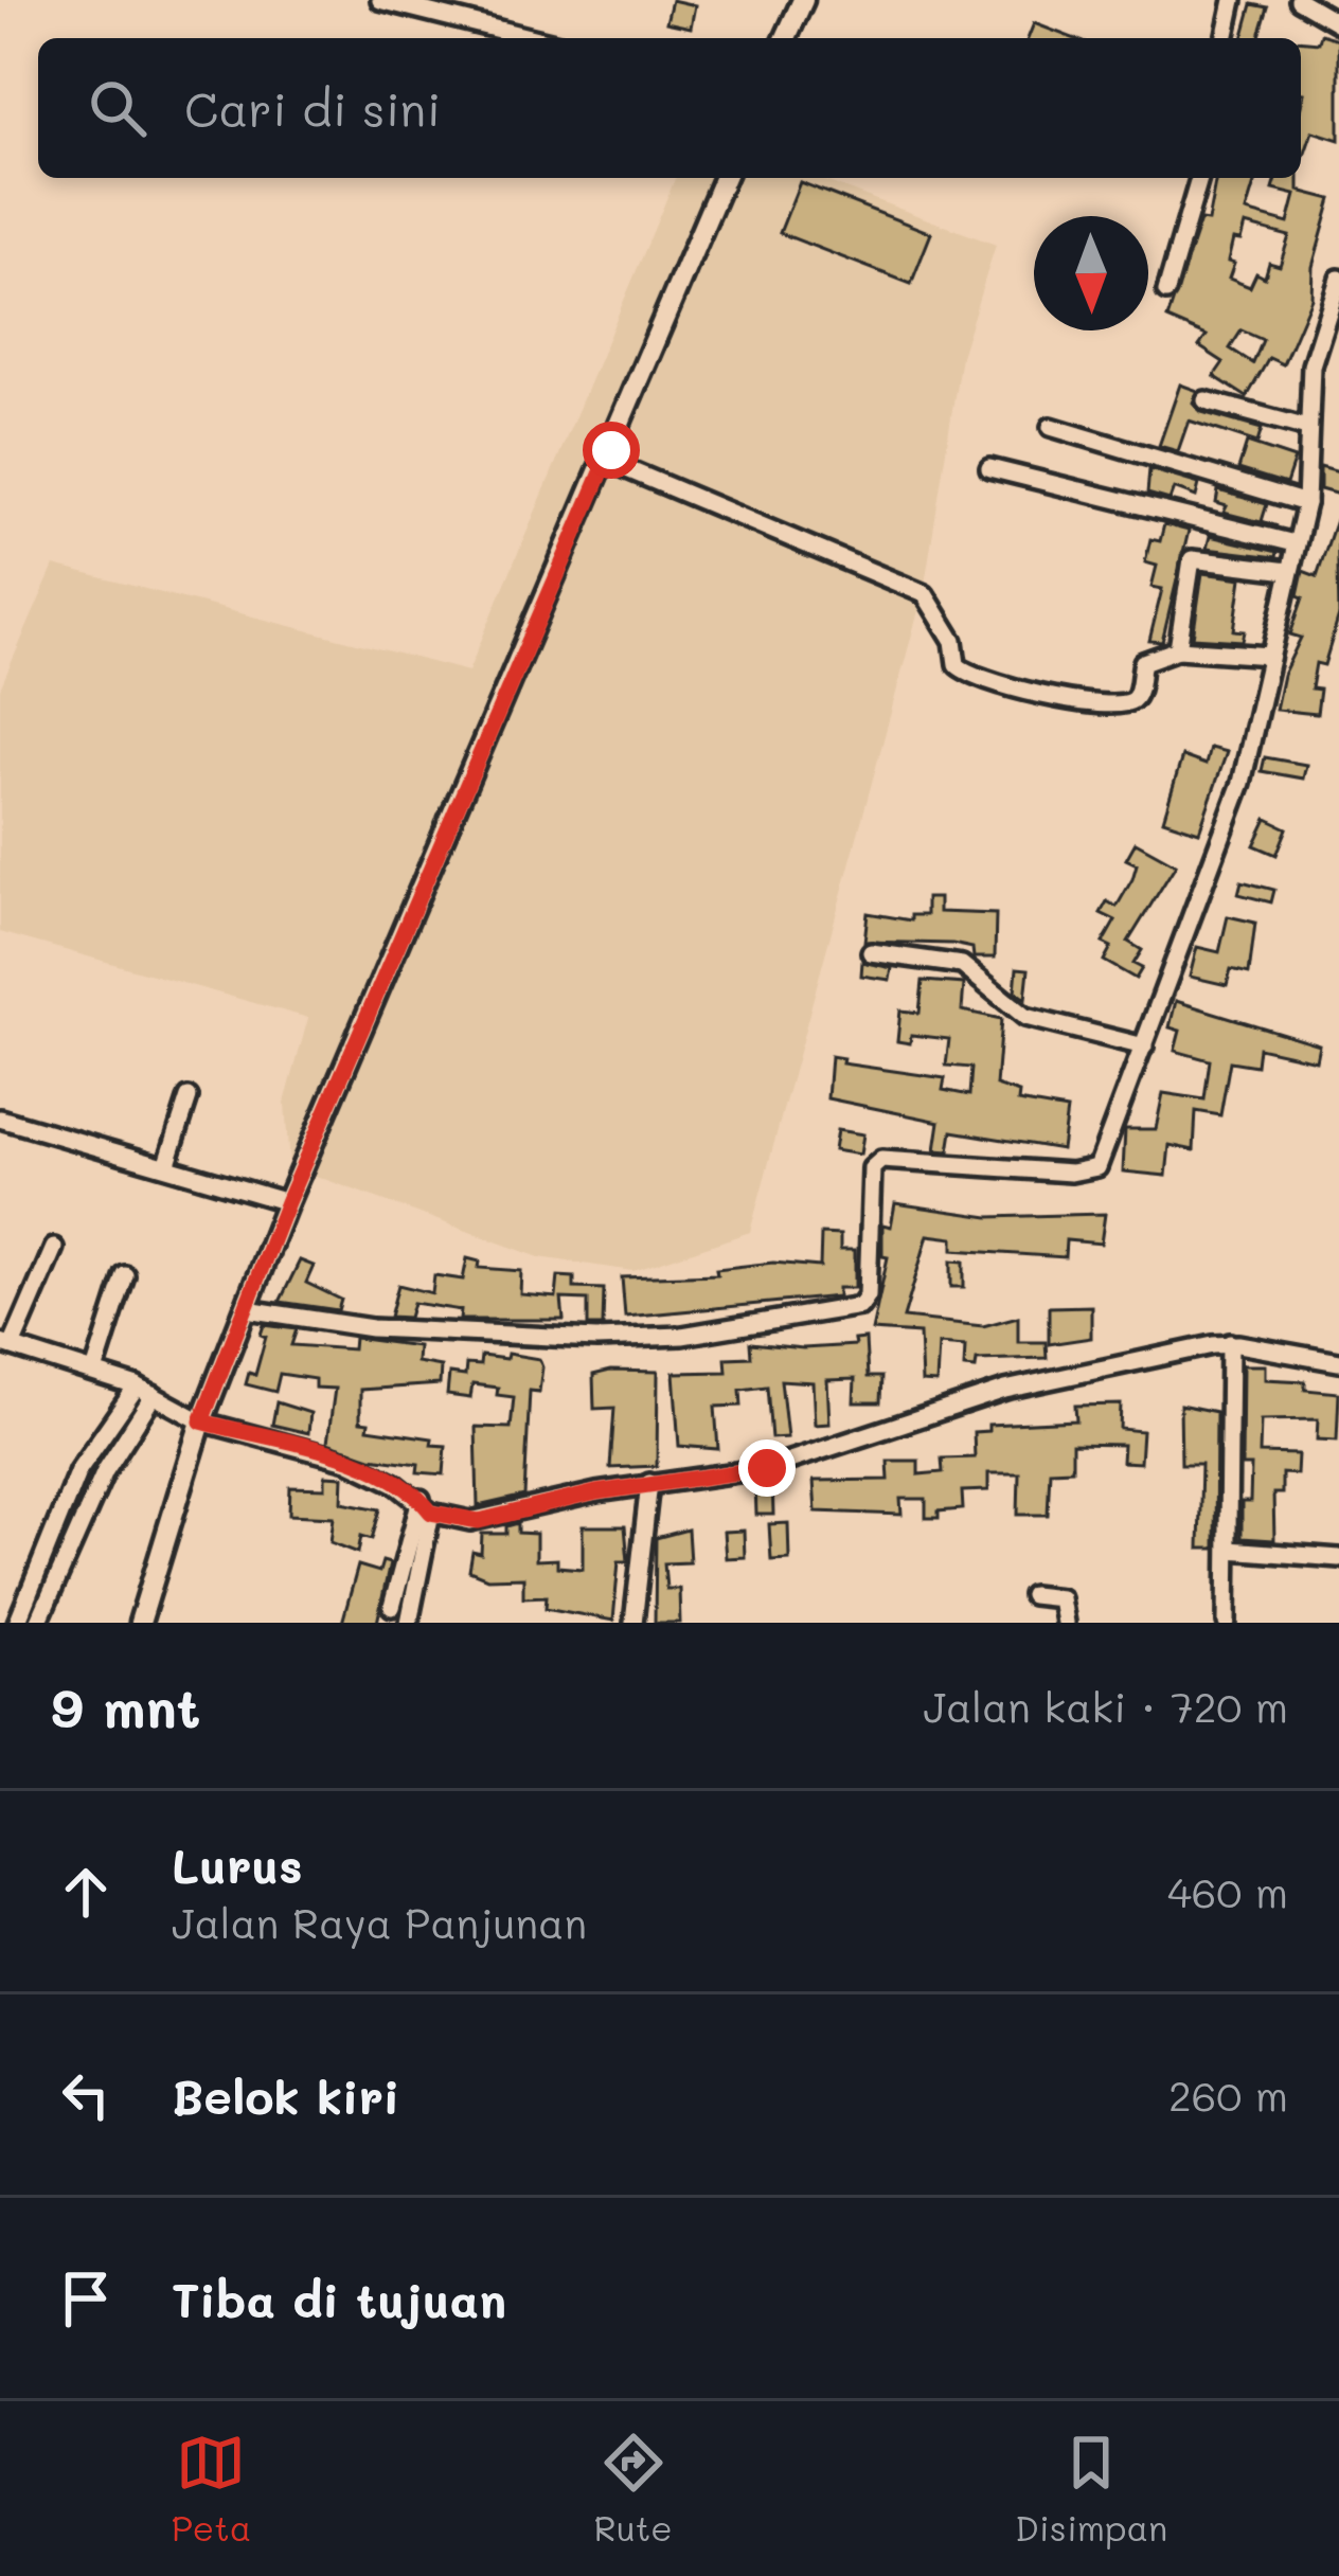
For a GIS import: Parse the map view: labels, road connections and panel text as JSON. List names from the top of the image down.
{
  "north": "bottom",
  "page": {
    "search": "Cari di sini",
    "heading": ["9 mnt", "Jalan kaki · 720 m"],
    "list": [
      ["Lurus", "Jalan Raya Panjunan", "460 m"],
      ["Belok kiri", "260 m"],
      "Tiba di tujuan"
    ],
    "nav": ["Peta", "Rute", "Disimpan"]
  }
}
